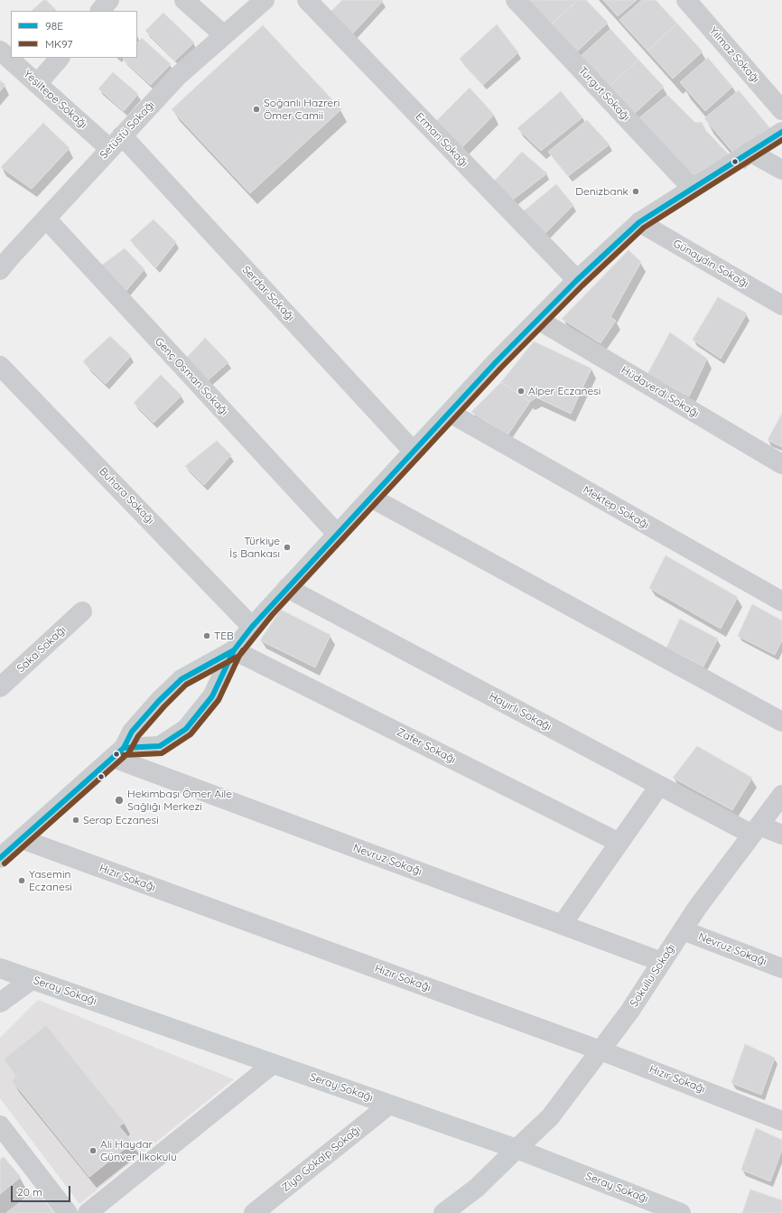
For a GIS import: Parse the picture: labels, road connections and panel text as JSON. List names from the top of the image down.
{
  "streets": {
    "street": [
      "Yılmaz Sokağı",
      "Turgut Sokağı",
      "Yeşiltepe Sokağı",
      "Setüstü Sokağı",
      "Erman Sokağı",
      "Günaydın Sokağı",
      "Serdar Sokağı",
      "Genç Osman Sokağı",
      "Hüdaverdi Sokağı",
      "Buhara Sokağı",
      "Mektep Sokağı",
      "Saka Sokağı",
      "Hayırlı Sokağı",
      "Zafer Sokağı",
      "Nevruz Sokağı",
      "Hızır Sokağı",
      "Sokullu Sokağı",
      "Seray Sokağı",
      "Ziya Gökalp Sokağı"
    ]
  },
  "crossings": [
    ["Yeşiltepe Sokağı", "Setüstü Sokağı"],
    ["Yeşiltepe Sokağı", "Serdar Sokağı"],
    ["Setüstü Sokağı", "Serdar Sokağı"],
    ["Setüstü Sokağı", "Genç Osman Sokağı"],
    ["Hayırlı Sokağı", "Sokullu Sokağı"],
    ["Nevruz Sokağı", "Sokullu Sokağı"],
    ["Hızır Sokağı", "Sokullu Sokağı"],
    ["Sokullu Sokağı", "Seray Sokağı"],
    ["Seray Sokağı", "Ziya Gökalp Sokağı"]
  ],
  "places": [
    "Soğanlı Hazreri Ömer Camii",
    "Denizbank",
    "Alper Eczanesi",
    "Türkiye İş Bankası",
    "TEB",
    "Hekimbaşı Ömer Aile Sağlığı Merkezi",
    "Serap Eczanesi",
    "Yasemin Eczanesi",
    "Ali Haydar Günver İlkokulu"
  ],
  "lines": ["transit line 98E", "transit line MK97"],
  "legend": ["98E", "MK97"],
  "scale_bar": "20 m"
}
